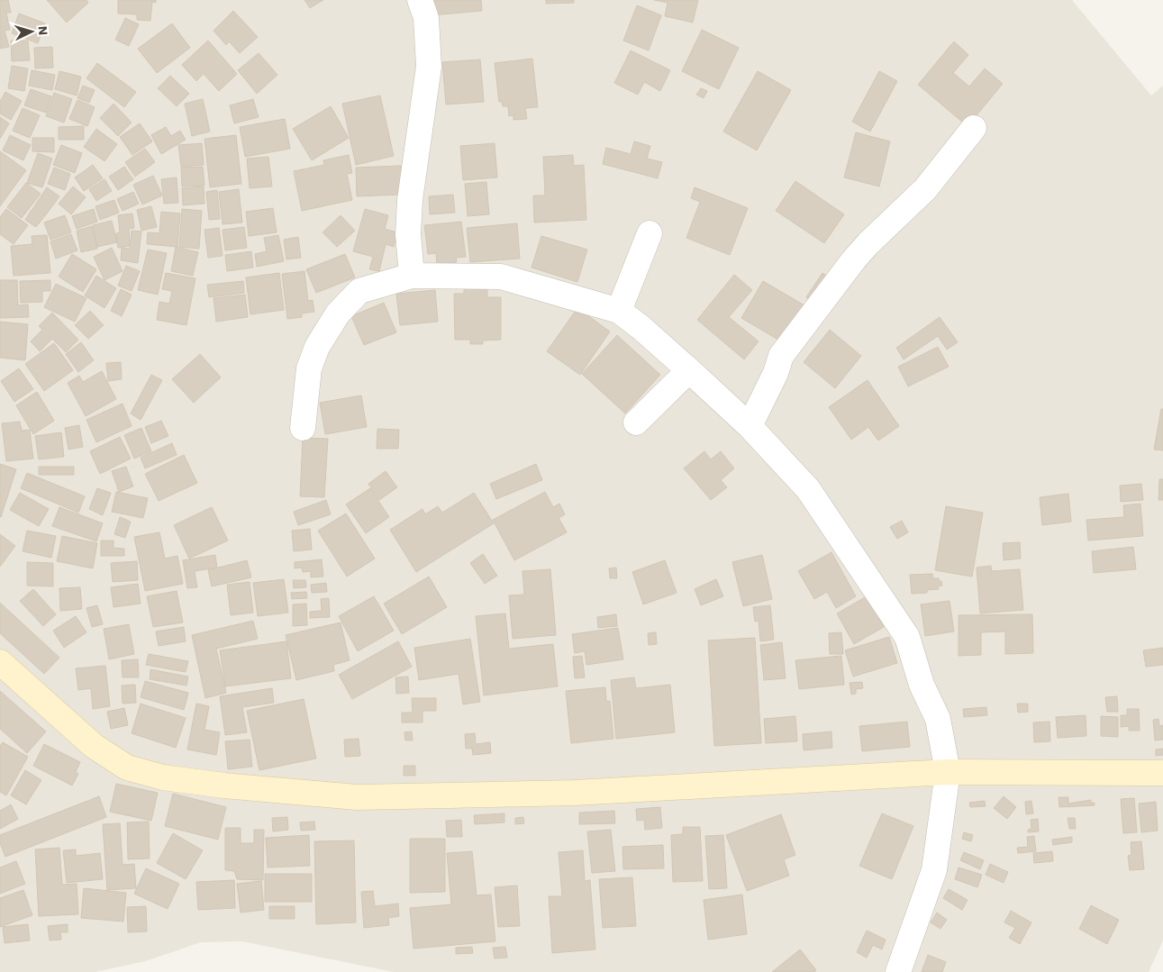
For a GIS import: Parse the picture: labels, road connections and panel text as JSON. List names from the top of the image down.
{
  "north": "right"
}
